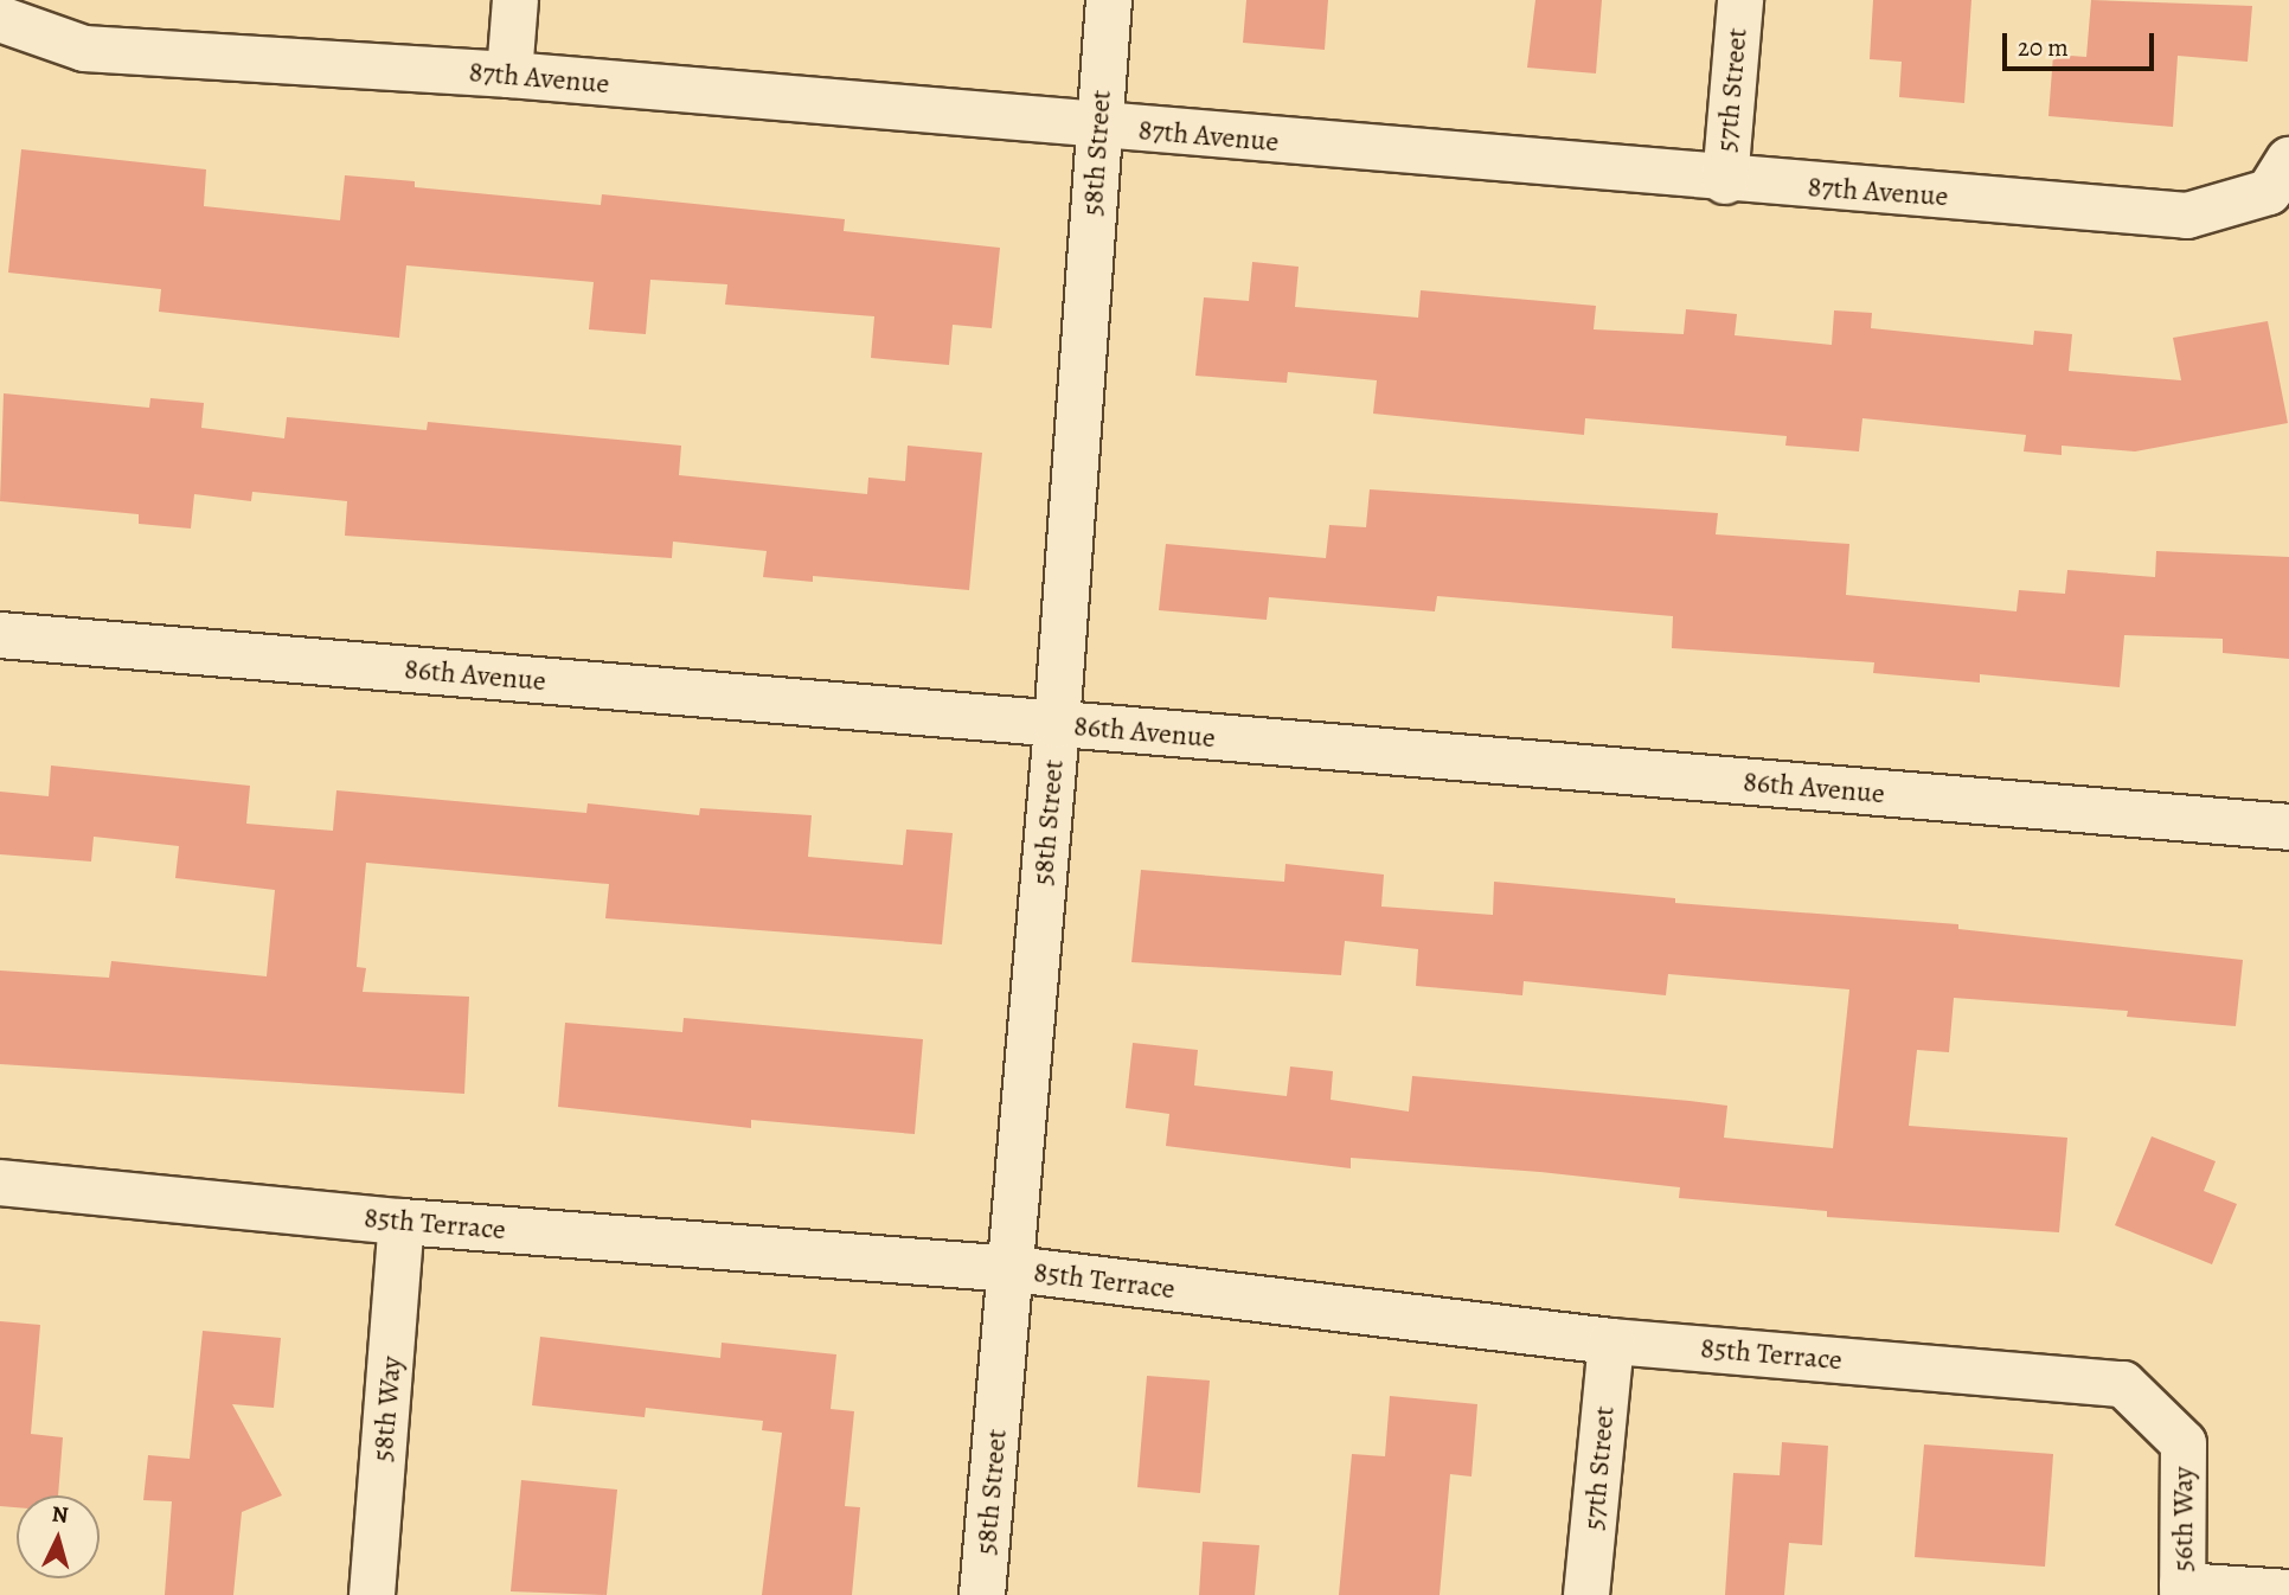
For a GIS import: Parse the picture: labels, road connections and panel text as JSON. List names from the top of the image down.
{
  "streets": {
    "street": [
      "87th Avenue",
      "57th Street",
      "58th Street",
      "86th Avenue",
      "85th Terrace",
      "58th Way",
      "56th Way"
    ]
  },
  "crossings": [
    ["87th Avenue", "57th Street"],
    ["87th Avenue", "58th Street"],
    ["57th Street", "85th Terrace"],
    ["58th Street", "86th Avenue"],
    ["58th Street", "85th Terrace"],
    ["85th Terrace", "58th Way"],
    ["85th Terrace", "56th Way"]
  ],
  "scale_bar": "20 m",
  "north": "top"
}
